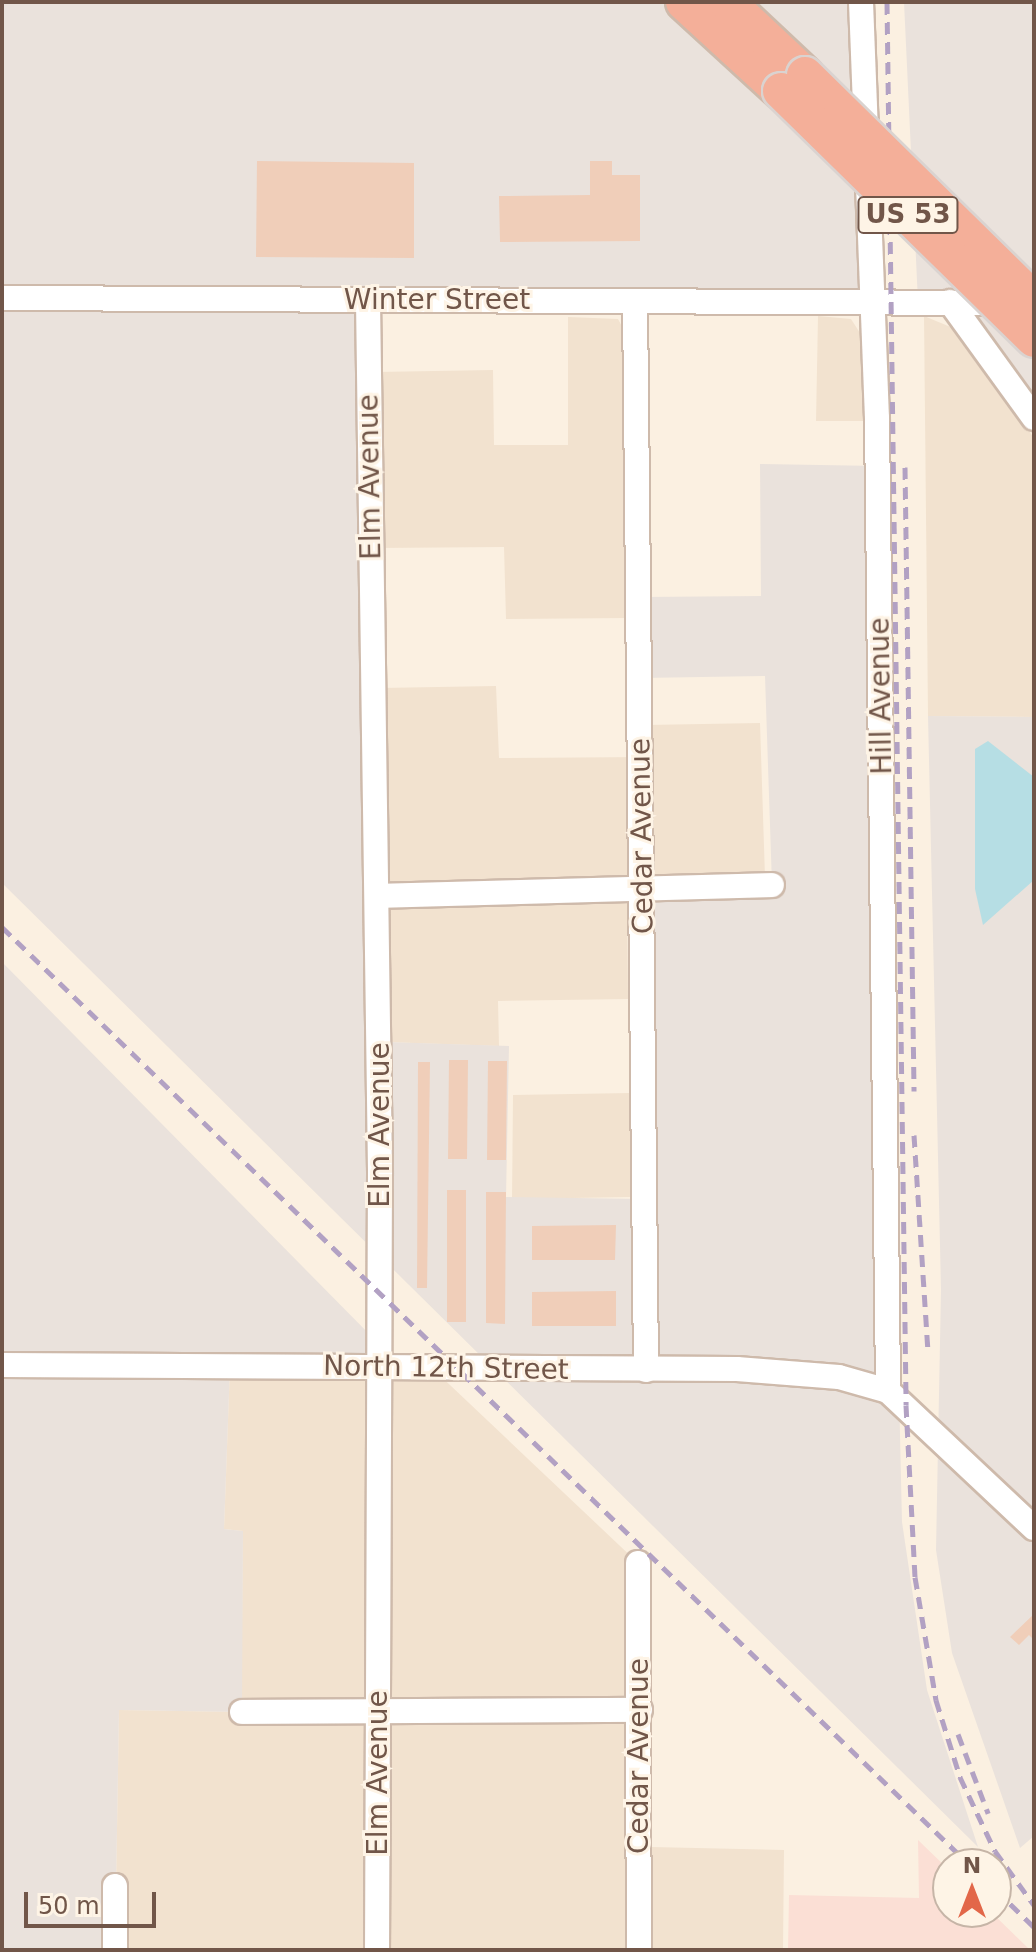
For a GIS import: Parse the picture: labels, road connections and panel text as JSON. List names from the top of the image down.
{
  "streets": {
    "highway": ["US 53"],
    "street": [
      "Winter Street",
      "Elm Avenue",
      "Hill Avenue",
      "Cedar Avenue",
      "North 12th Street"
    ]
  },
  "crossings": [
    ["US 53", "Winter Street"],
    ["Winter Street", "Elm Avenue"],
    ["Winter Street", "Hill Avenue"],
    ["Winter Street", "Cedar Avenue"],
    ["Elm Avenue", "North 12th Street"],
    ["Hill Avenue", "North 12th Street"],
    ["Cedar Avenue", "North 12th Street"]
  ],
  "scale_bar": "50 m",
  "north": "top"
}
